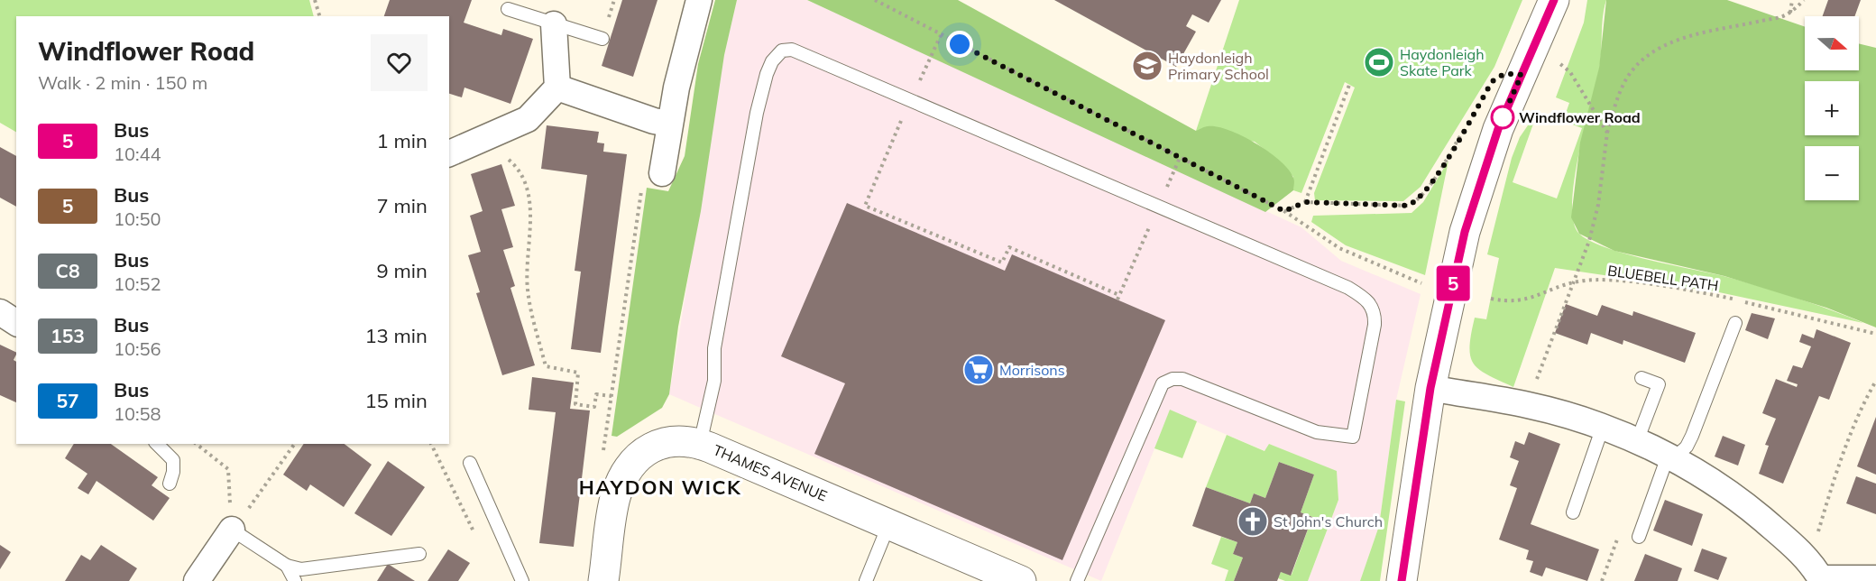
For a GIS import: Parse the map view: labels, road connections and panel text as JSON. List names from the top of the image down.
{
  "streets": {
    "main road": ["THAMES AVENUE"],
    "path": ["BLUEBELL PATH"]
  },
  "districts": ["HAYDON WICK"],
  "places": {
    "sports": ["Haydonleigh Skate Park"],
    "school or university": ["Haydonleigh Primary School"],
    "other": ["Windflower Road"],
    "supermarket": ["Morrisons"],
    "church": ["St John's Church"]
  },
  "lines": ["bus line 5"],
  "north": "right",
  "page": {
    "on_map": "5",
    "map_buttons": ["+", "−"],
    "heading": ["Windflower Road", "Walk · 2 min · 150 m"],
    "list": [
      {
        "mark": "5",
        "name": "Bus",
        "note": "10:44",
        "value": "1 min"
      },
      {
        "mark": "5",
        "name": "Bus",
        "note": "10:50",
        "value": "7 min"
      },
      {
        "mark": "C8",
        "name": "Bus",
        "note": "10:52",
        "value": "9 min"
      },
      {
        "mark": "153",
        "name": "Bus",
        "note": "10:56",
        "value": "13 min"
      },
      {
        "mark": "57",
        "name": "Bus",
        "note": "10:58",
        "value": "15 min"
      }
    ]
  }
}
